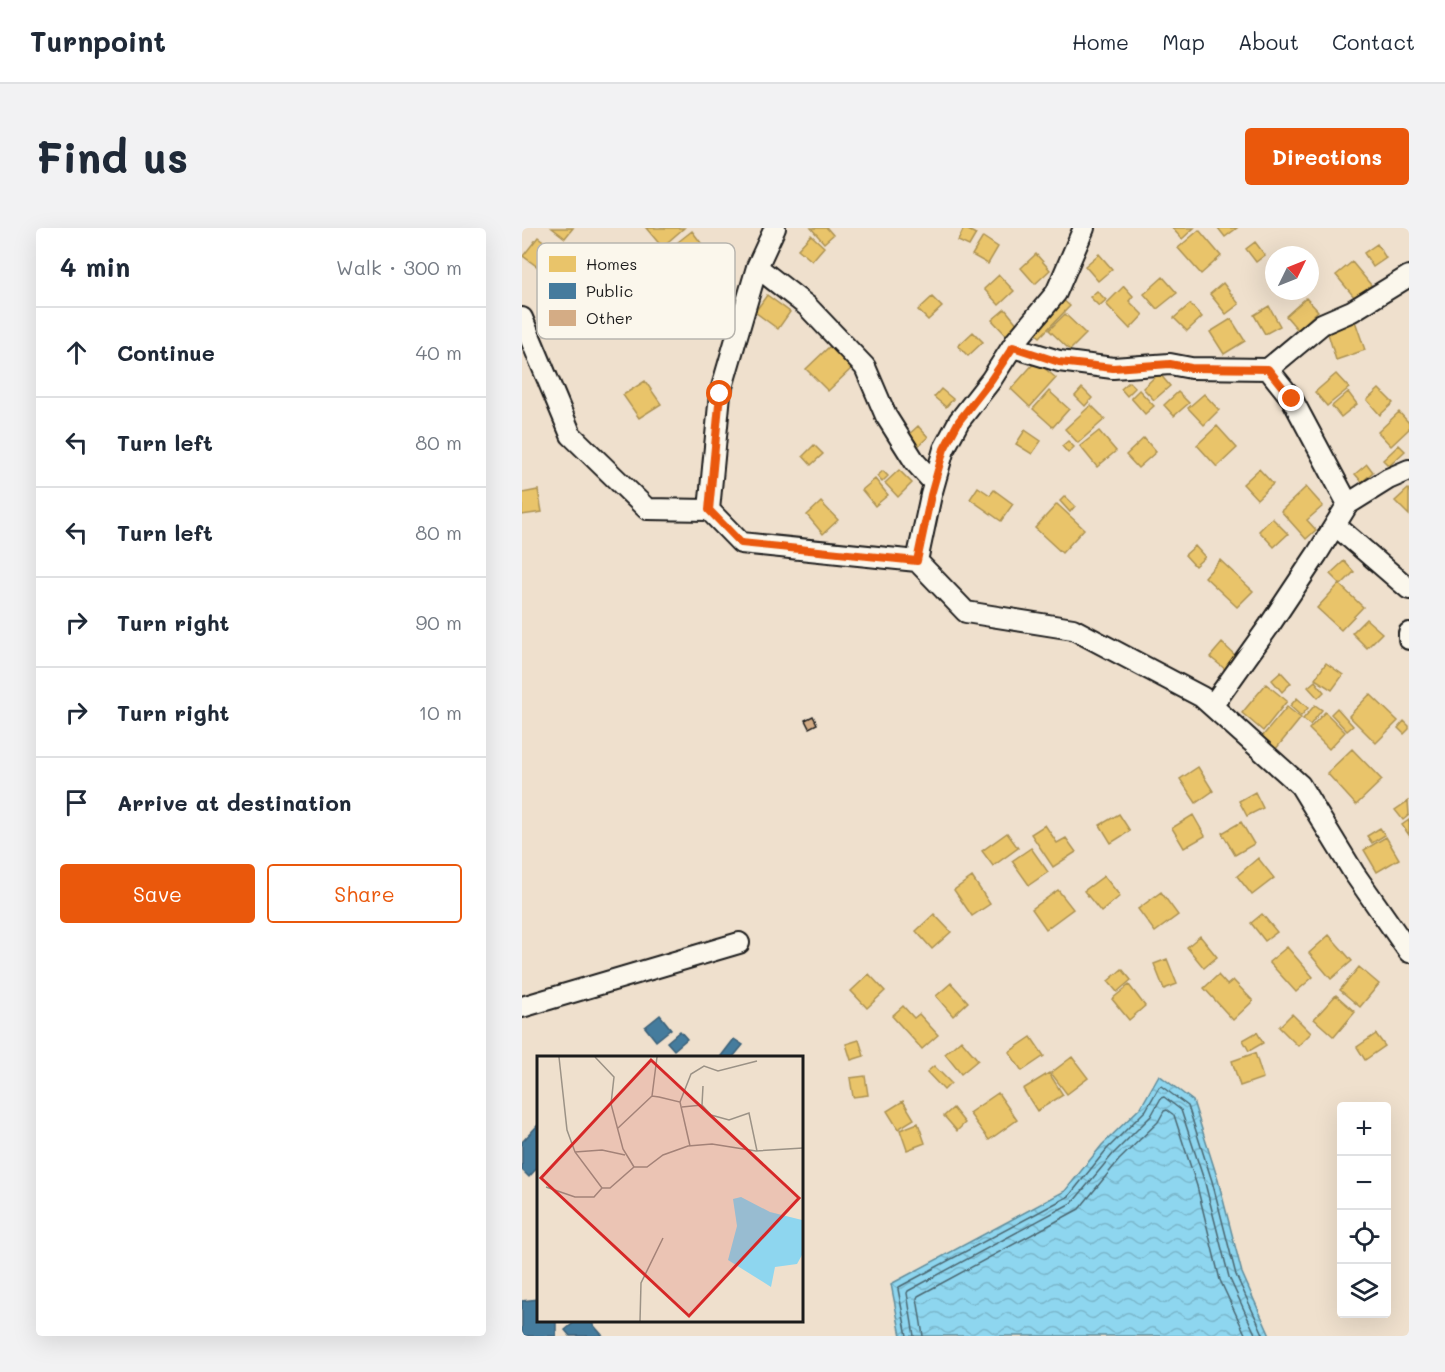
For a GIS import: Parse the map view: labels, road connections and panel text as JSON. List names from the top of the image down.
{
  "legend": ["Homes", "Public", "Other"],
  "north": "top right",
  "page": {
    "header": "Turnpoint",
    "nav": [
      "Home",
      "Map",
      "About",
      "Contact"
    ],
    "buttons": [
      "Directions",
      ["Save", "Share"]
    ],
    "title": "Find us",
    "heading": ["4 min", "Walk · 300 m"],
    "list": [
      ["Continue", "40 m"],
      ["Turn left", "80 m"],
      ["Turn left", "80 m"],
      ["Turn right", "90 m"],
      ["Turn right", "10 m"],
      "Arrive at destination"
    ],
    "map_buttons": ["+", "−"]
  }
}
